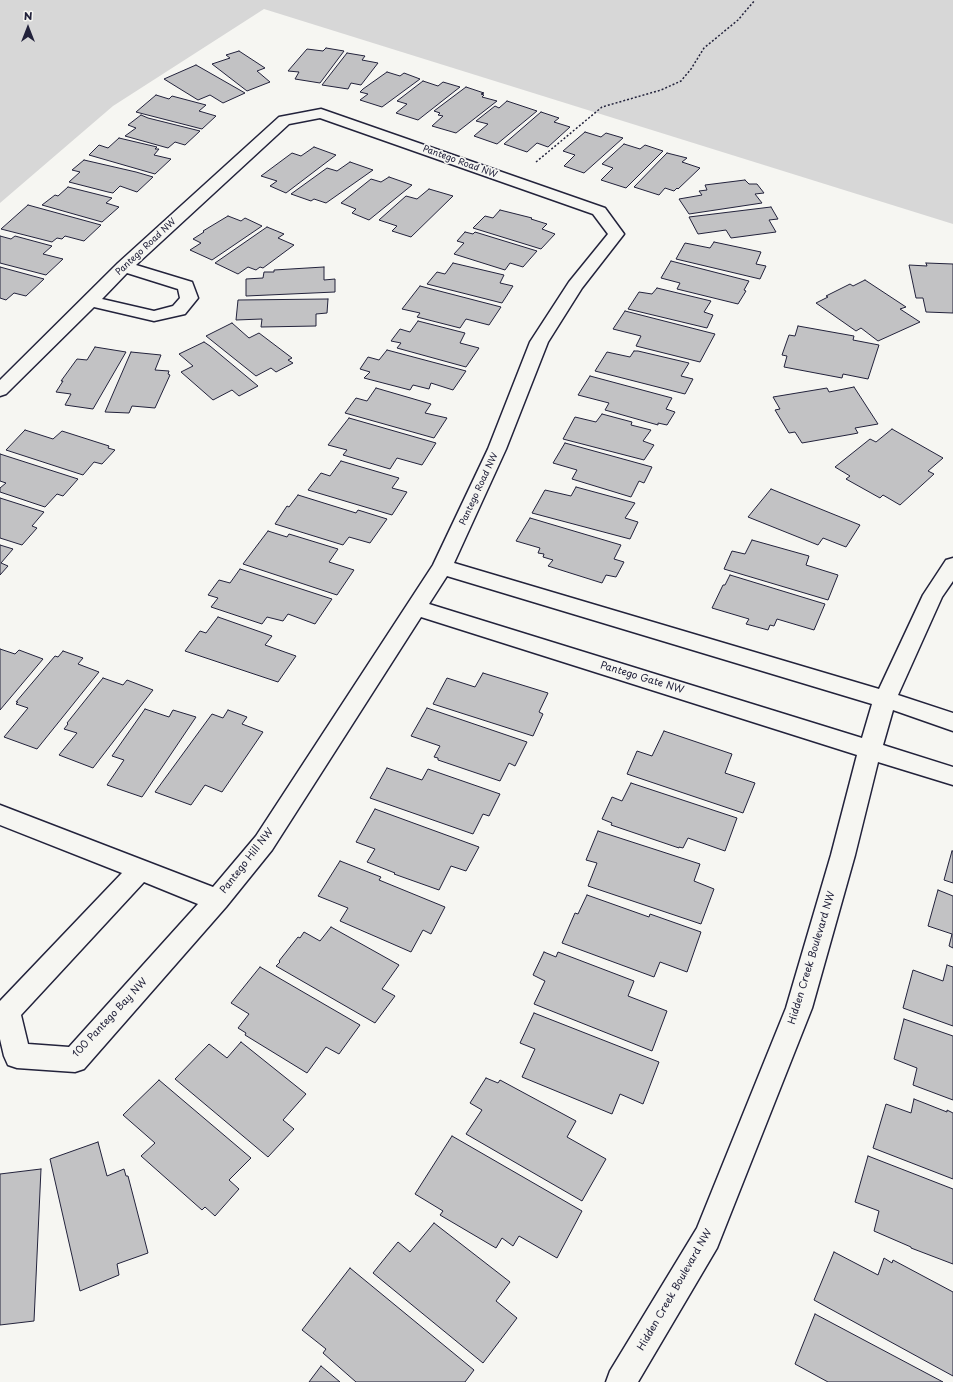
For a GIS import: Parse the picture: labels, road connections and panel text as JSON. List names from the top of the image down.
{
  "streets": {
    "street": [
      "Pantego Road NW",
      "Pantego Gate NW",
      "Pantego Hill NW",
      "Hidden Creek Boulevard NW",
      "100 Pantego Bay NW"
    ]
  },
  "crossings": [
    ["Pantego Road NW", "Pantego Hill NW"],
    ["Pantego Gate NW", "Pantego Hill NW"],
    ["Pantego Gate NW", "Hidden Creek Boulevard NW"],
    ["Pantego Hill NW", "100 Pantego Bay NW"]
  ],
  "north": "top"
}
